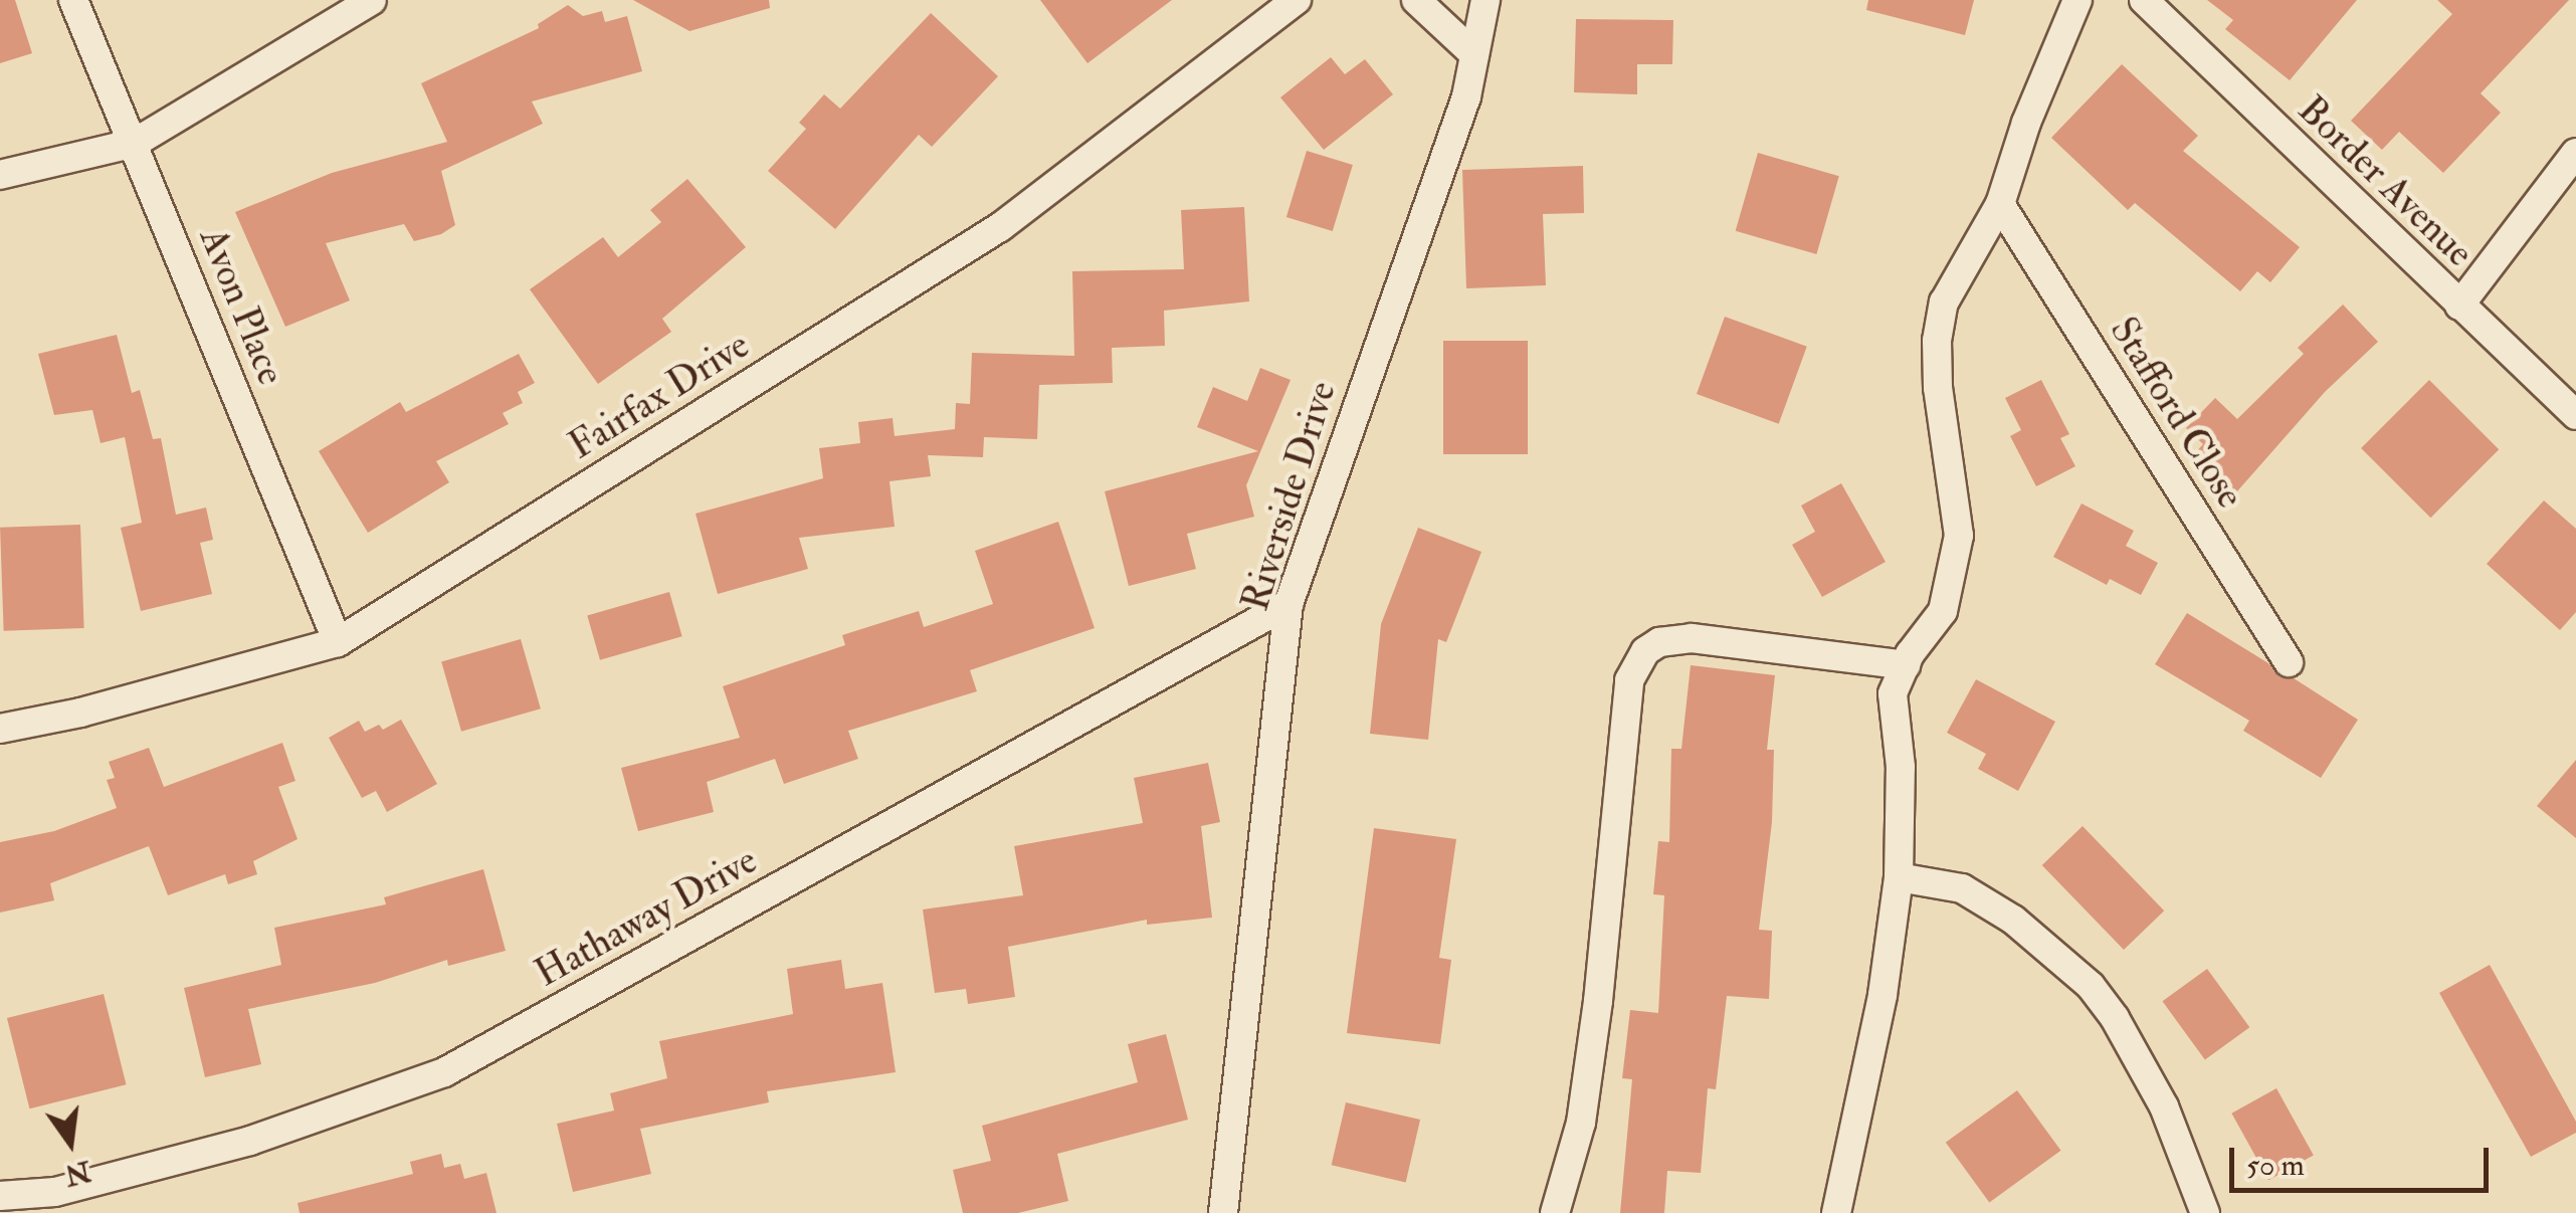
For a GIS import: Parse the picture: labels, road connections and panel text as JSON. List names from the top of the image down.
{
  "streets": {
    "street": [
      "Border Avenue",
      "Avon Place",
      "Fairfax Drive",
      "Stafford Close",
      "Riverside Drive",
      "Hathaway Drive"
    ]
  },
  "crossings": [
    ["Avon Place", "Fairfax Drive"],
    ["Riverside Drive", "Hathaway Drive"]
  ],
  "scale_bar": "50 m",
  "north": "bottom"
}
